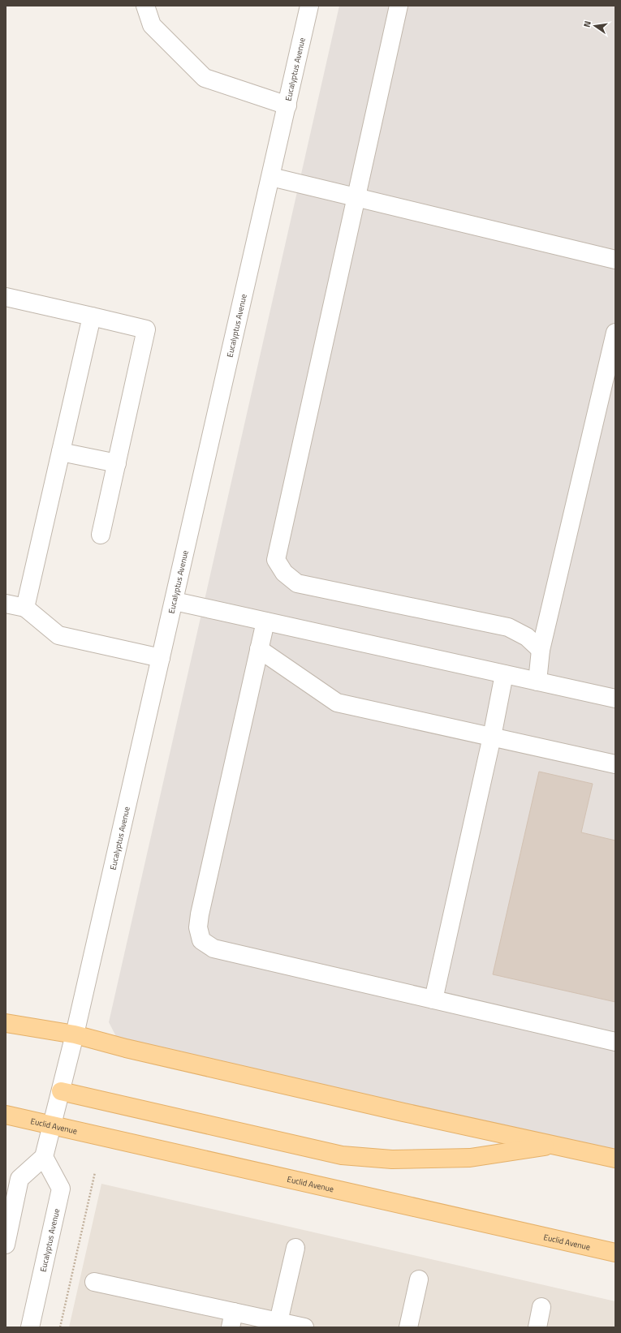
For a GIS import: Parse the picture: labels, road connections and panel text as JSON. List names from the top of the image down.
{
  "streets": {
    "main road": ["Euclid Avenue"],
    "street": ["Eucalyptus Avenue"]
  },
  "crossings": [
    ["Eucalyptus Avenue", "Euclid Avenue"]
  ],
  "north": "left"
}
